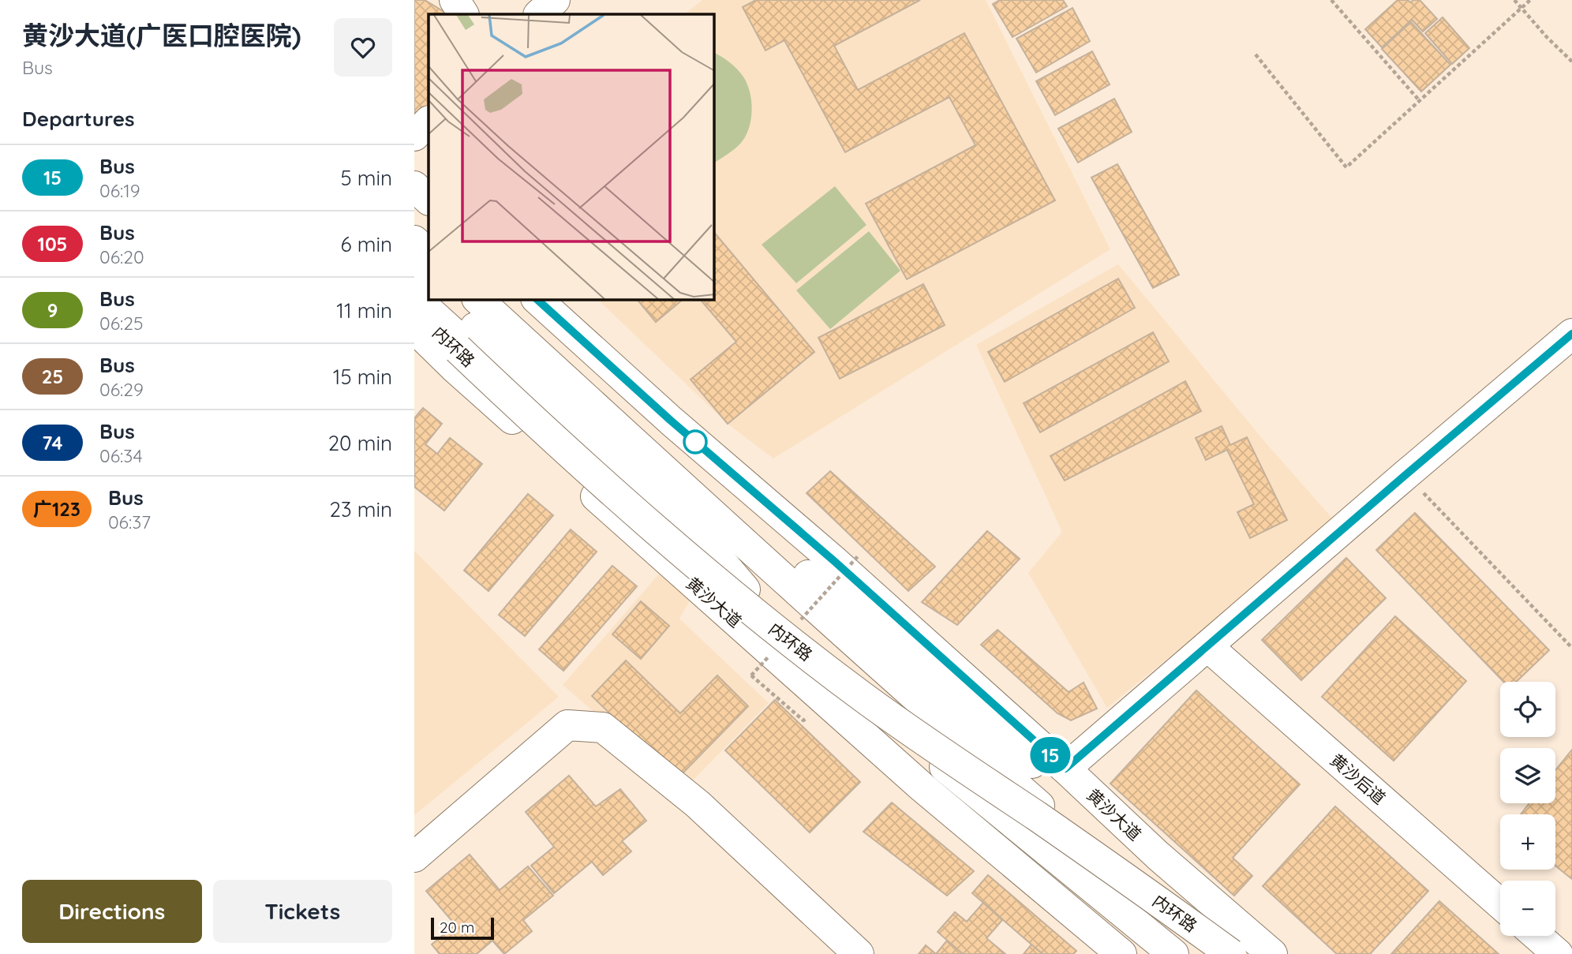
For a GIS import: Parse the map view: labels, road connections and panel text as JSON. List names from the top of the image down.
{
  "streets": {
    "main road": ["内环路", "黄沙大道", "黄沙后道"]
  },
  "lines": ["bus line 15"],
  "scale_bar": "20 m",
  "page": {
    "heading": [
      ["黄沙大道(广医口腔医院)", "Bus"],
      "Departures"
    ],
    "on_map": "15",
    "list": [
      {
        "mark": "15",
        "name": "Bus",
        "note": "06:19",
        "value": "5 min"
      },
      {
        "mark": "105",
        "name": "Bus",
        "note": "06:20",
        "value": "6 min"
      },
      {
        "mark": "9",
        "name": "Bus",
        "note": "06:25",
        "value": "11 min"
      },
      {
        "mark": "25",
        "name": "Bus",
        "note": "06:29",
        "value": "15 min"
      },
      {
        "mark": "74",
        "name": "Bus",
        "note": "06:34",
        "value": "20 min"
      },
      {
        "mark": "广123",
        "name": "Bus",
        "note": "06:37",
        "value": "23 min"
      }
    ],
    "map_buttons": ["+", "−"],
    "buttons": ["Directions", "Tickets"],
    "scale": "20 m"
  }
}
